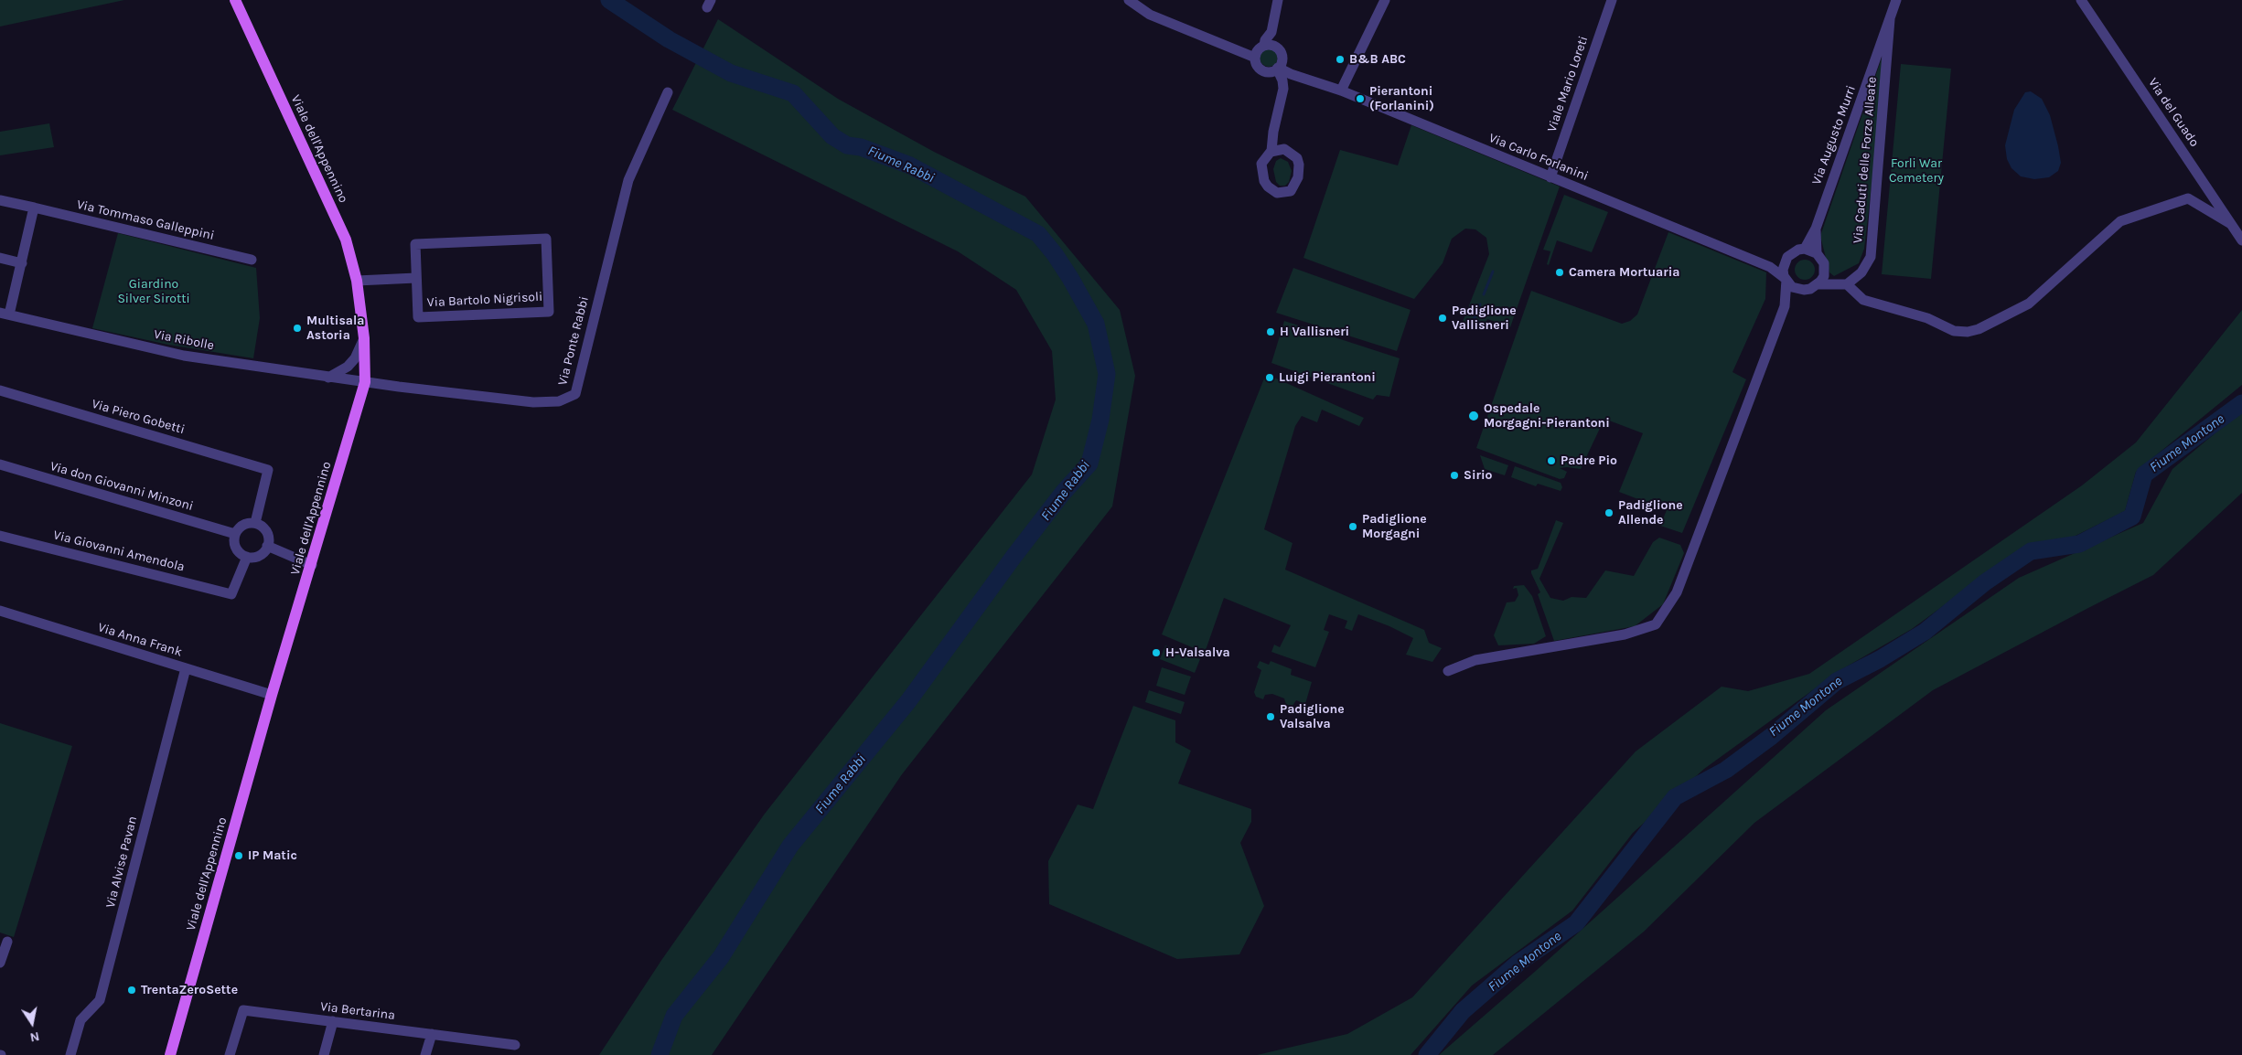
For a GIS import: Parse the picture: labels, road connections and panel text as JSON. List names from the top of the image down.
{
  "streets": {
    "main road": ["Viale dell'Appennino"],
    "street": [
      "Viale Mario Loreti",
      "Via del Guado",
      "Via Augusto Murri",
      "Via Carlo Forlanini",
      "Via Caduti delle Forze Alleate",
      "Via Tommaso Galleppini",
      "Via Bartolo Nigrisoli",
      "Via Ribolle",
      "Via Ponte Rabbi",
      "Via Piero Gobetti",
      "Via don Giovanni Minzoni",
      "Via Giovanni Amendola",
      "Via Anna Frank",
      "Via Alvise Pavan",
      "Via Bertarina"
    ]
  },
  "crossings": [
    ["Viale Mario Loreti", "Via Carlo Forlanini"],
    ["Via Augusto Murri", "Via Caduti delle Forze Alleate"],
    ["Viale dell'Appennino", "Via Ribolle"],
    ["Viale dell'Appennino", "Via Ponte Rabbi"],
    ["Viale dell'Appennino", "Via Anna Frank"],
    ["Via Ribolle", "Via Ponte Rabbi"],
    ["Via Piero Gobetti", "Via don Giovanni Minzoni"],
    ["Via Piero Gobetti", "Via Giovanni Amendola"],
    ["Via don Giovanni Minzoni", "Via Giovanni Amendola"],
    ["Via Anna Frank", "Via Alvise Pavan"]
  ],
  "water": ["Fiume Rabbi", "Fiume Montone"],
  "parks": ["Forli War Cemetery", "Giardino Silver Sirotti"],
  "places": [
    "B&B ABC",
    "Pierantoni (Forlanini)",
    "Camera Mortuaria",
    "Padiglione Vallisneri",
    "Multisala Astoria",
    "H Vallisneri",
    "Luigi Pierantoni",
    "Ospedale Morgagni-Pierantoni",
    "Padre Pio",
    "Sirio",
    "Padiglione Allende",
    "Padiglione Morgagni",
    "H-Valsalva",
    "Padiglione Valsalva",
    "IP Matic",
    "TrentaZeroSette"
  ],
  "north": "bottom"
}
